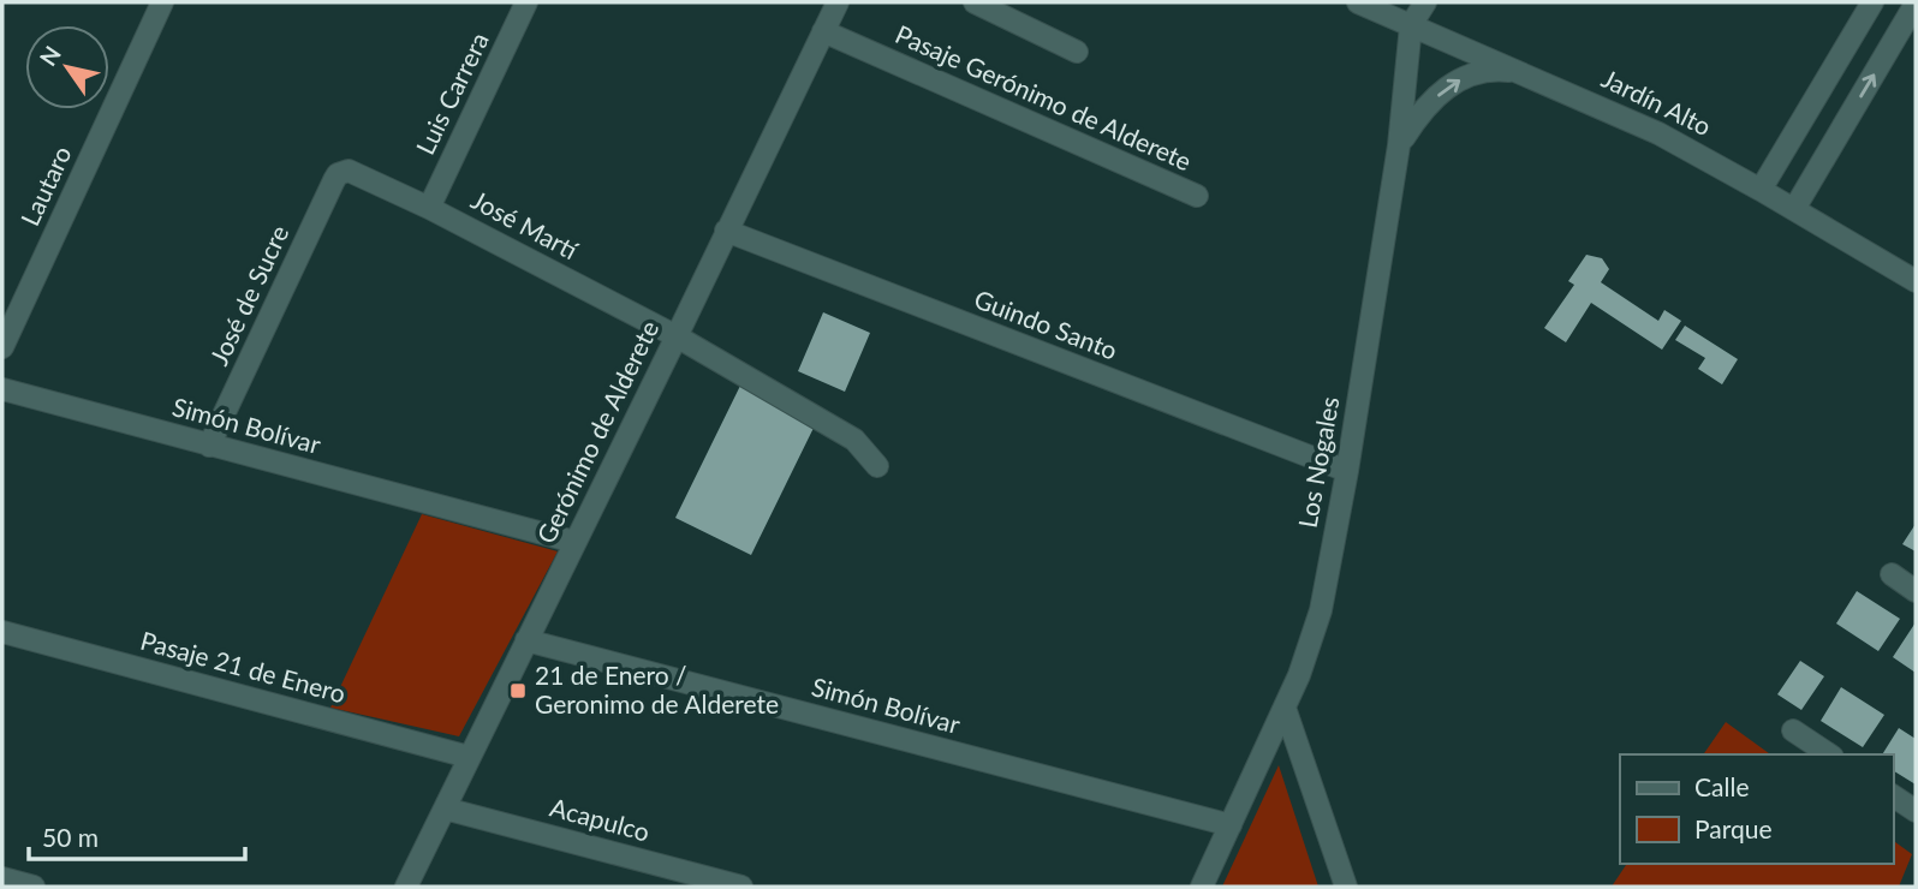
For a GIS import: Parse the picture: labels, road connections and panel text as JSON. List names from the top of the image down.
{
  "streets": {
    "street": [
      "Luis Carrera",
      "Pasaje Gerónimo de Alderete",
      "Jardín Alto",
      "Lautaro",
      "José Martí",
      "José de Sucre",
      "Guindo Santo",
      "Simón Bolívar",
      "Gerónimo de Alderete",
      "Los Nogales",
      "Pasaje 21 de Enero",
      "Acapulco"
    ]
  },
  "crossings": [
    ["Luis Carrera", "José Martí"],
    ["Pasaje Gerónimo de Alderete", "Gerónimo de Alderete"],
    ["Jardín Alto", "Los Nogales"],
    ["José Martí", "José de Sucre"],
    ["José Martí", "Gerónimo de Alderete"],
    ["José de Sucre", "Simón Bolívar"],
    ["Guindo Santo", "Gerónimo de Alderete"],
    ["Guindo Santo", "Los Nogales"],
    ["Simón Bolívar", "Gerónimo de Alderete"],
    ["Simón Bolívar", "Los Nogales"],
    ["Gerónimo de Alderete", "Pasaje 21 de Enero"],
    ["Gerónimo de Alderete", "Acapulco"]
  ],
  "places": {
    "transit": ["21 de Enero / Geronimo de Alderete"]
  },
  "legend": ["Calle", "Parque"],
  "scale_bar": "50 m",
  "north": "top left"
}
